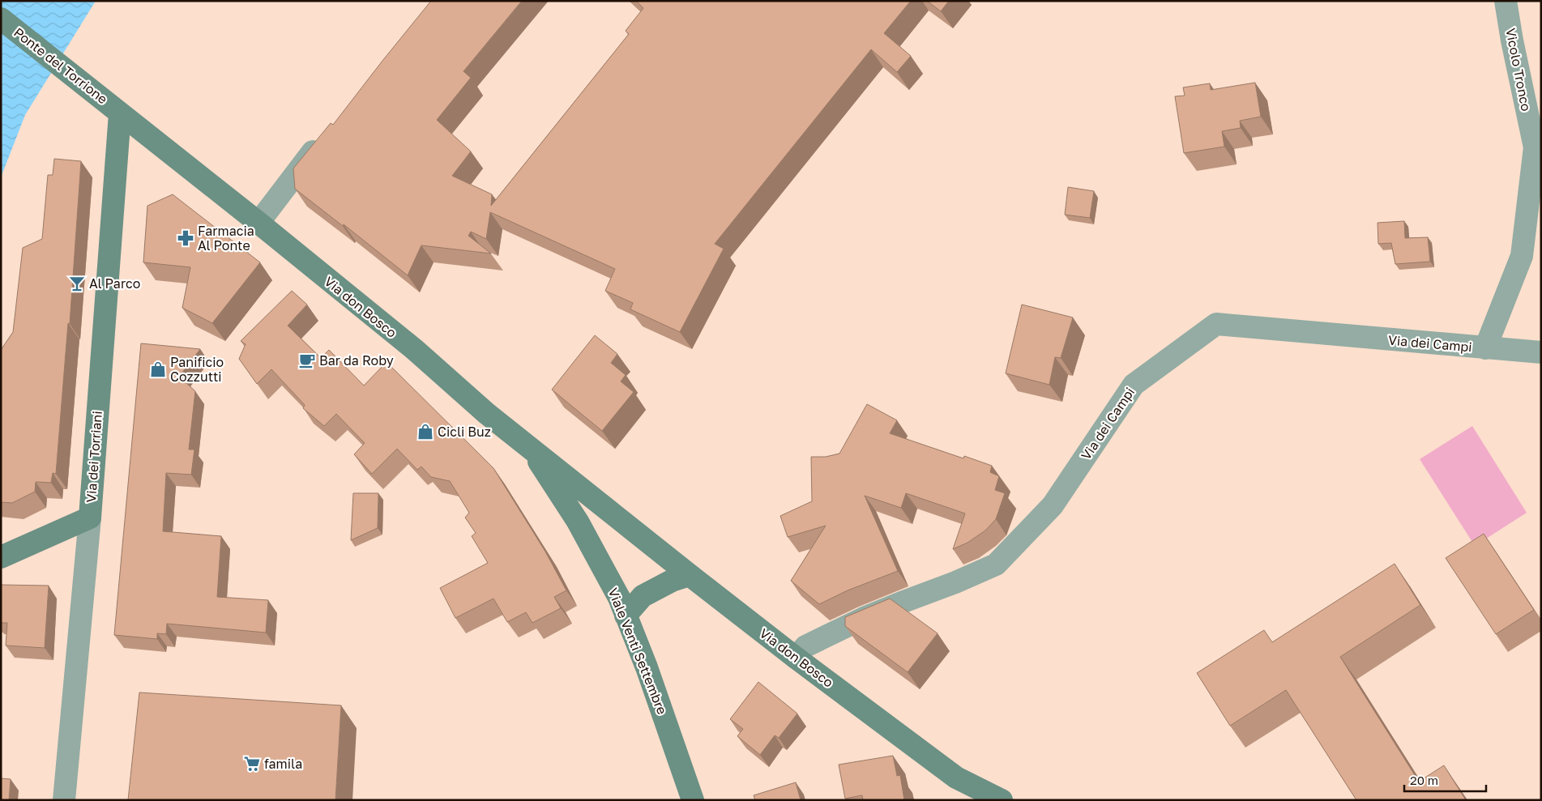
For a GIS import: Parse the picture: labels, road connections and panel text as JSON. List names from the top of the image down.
{
  "streets": {
    "main road": [
      "Ponte del Torrione",
      "Via don Bosco",
      "Via dei Torriani",
      "Viale Venti Settembre"
    ],
    "street": ["Vicolo Tronco", "Via dei Campi"]
  },
  "crossings": [
    ["Ponte del Torrione", "Via don Bosco"],
    ["Ponte del Torrione", "Via dei Torriani"],
    ["Vicolo Tronco", "Via dei Campi"],
    ["Via don Bosco", "Via dei Campi"],
    ["Via don Bosco", "Via dei Torriani"],
    ["Via don Bosco", "Viale Venti Settembre"]
  ],
  "places": {
    "pharmacy": ["Farmacia Al Ponte"],
    "bar": ["Al Parco"],
    "cafe": ["Bar da Roby"],
    "shop": ["Panificio Cozzutti", "Cicli Buz"],
    "supermarket": ["famila"]
  },
  "scale_bar": "20 m"
}
